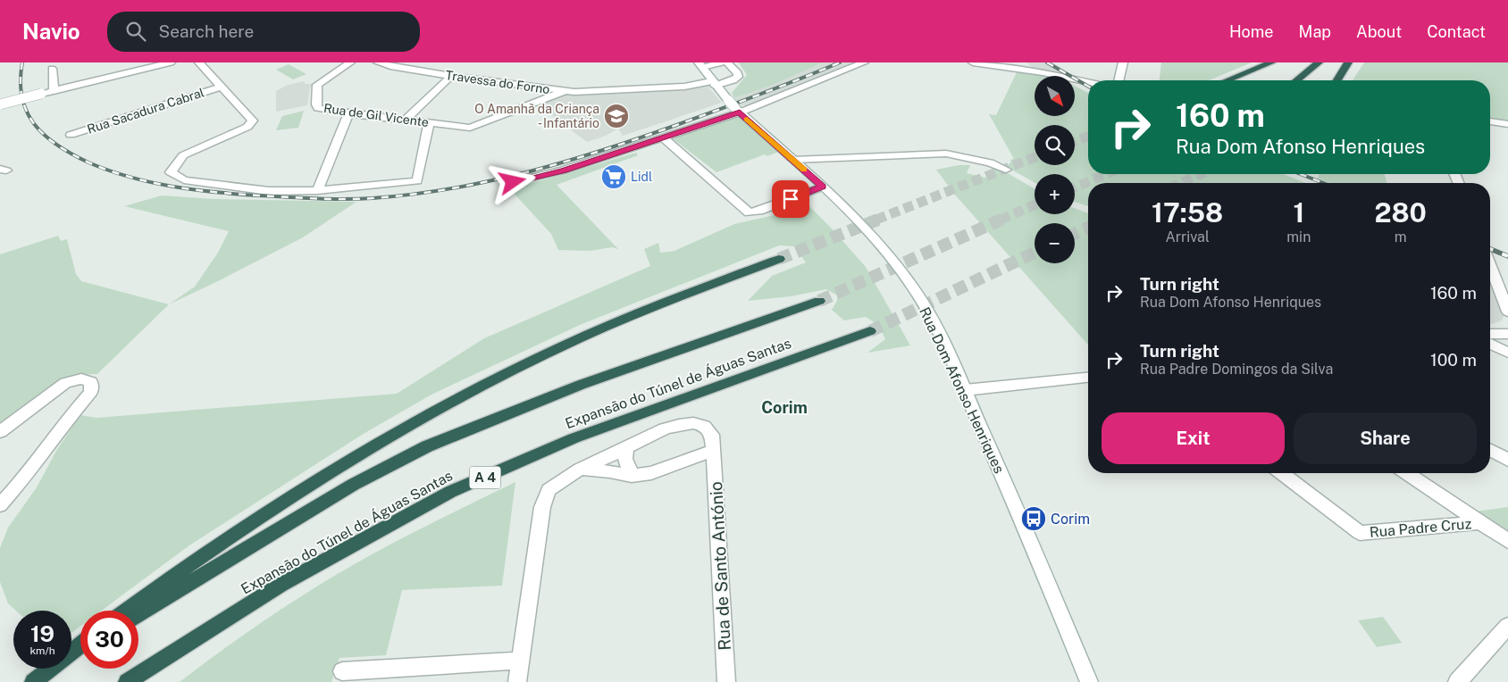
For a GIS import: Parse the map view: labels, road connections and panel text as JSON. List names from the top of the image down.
{
  "streets": {
    "highway": ["Expansão do Túnel de Águas Santas", "A 4"],
    "street": [
      "Travessa do Forno",
      "Rua Sacadura Cabral",
      "Rua de Gil Vicente",
      "Rua Dom Afonso Henriques",
      "Rua Padre Cruz",
      "Rua de Santo António"
    ]
  },
  "crossings": [
    ["Travessa do Forno", "Rua de Gil Vicente"]
  ],
  "districts": ["Corim"],
  "places": {
    "school or university": ["O Amanhã da Criança - Infantário"],
    "supermarket": ["Lidl"],
    "bus stop": ["Corim"]
  },
  "north": "bottom right",
  "page": {
    "header": "Navio",
    "search": "Search here",
    "nav": [
      "Home",
      "Map",
      "About",
      "Contact"
    ],
    "map_buttons": ["+", "−"],
    "turn": ["160 m", "Rua Dom Afonso Henriques"],
    "eta": [
      "17:58",
      "Arrival",
      "1",
      "min",
      "280",
      "m"
    ],
    "list": [
      {
        "name": "Turn right",
        "note": "Rua Dom Afonso Henriques",
        "value": "160 m"
      },
      {
        "name": "Turn right",
        "note": "Rua Padre Domingos da Silva",
        "value": "100 m"
      }
    ],
    "buttons": ["Exit", "Share"],
    "speed": "19 km/h",
    "limit": "30"
  }
}
